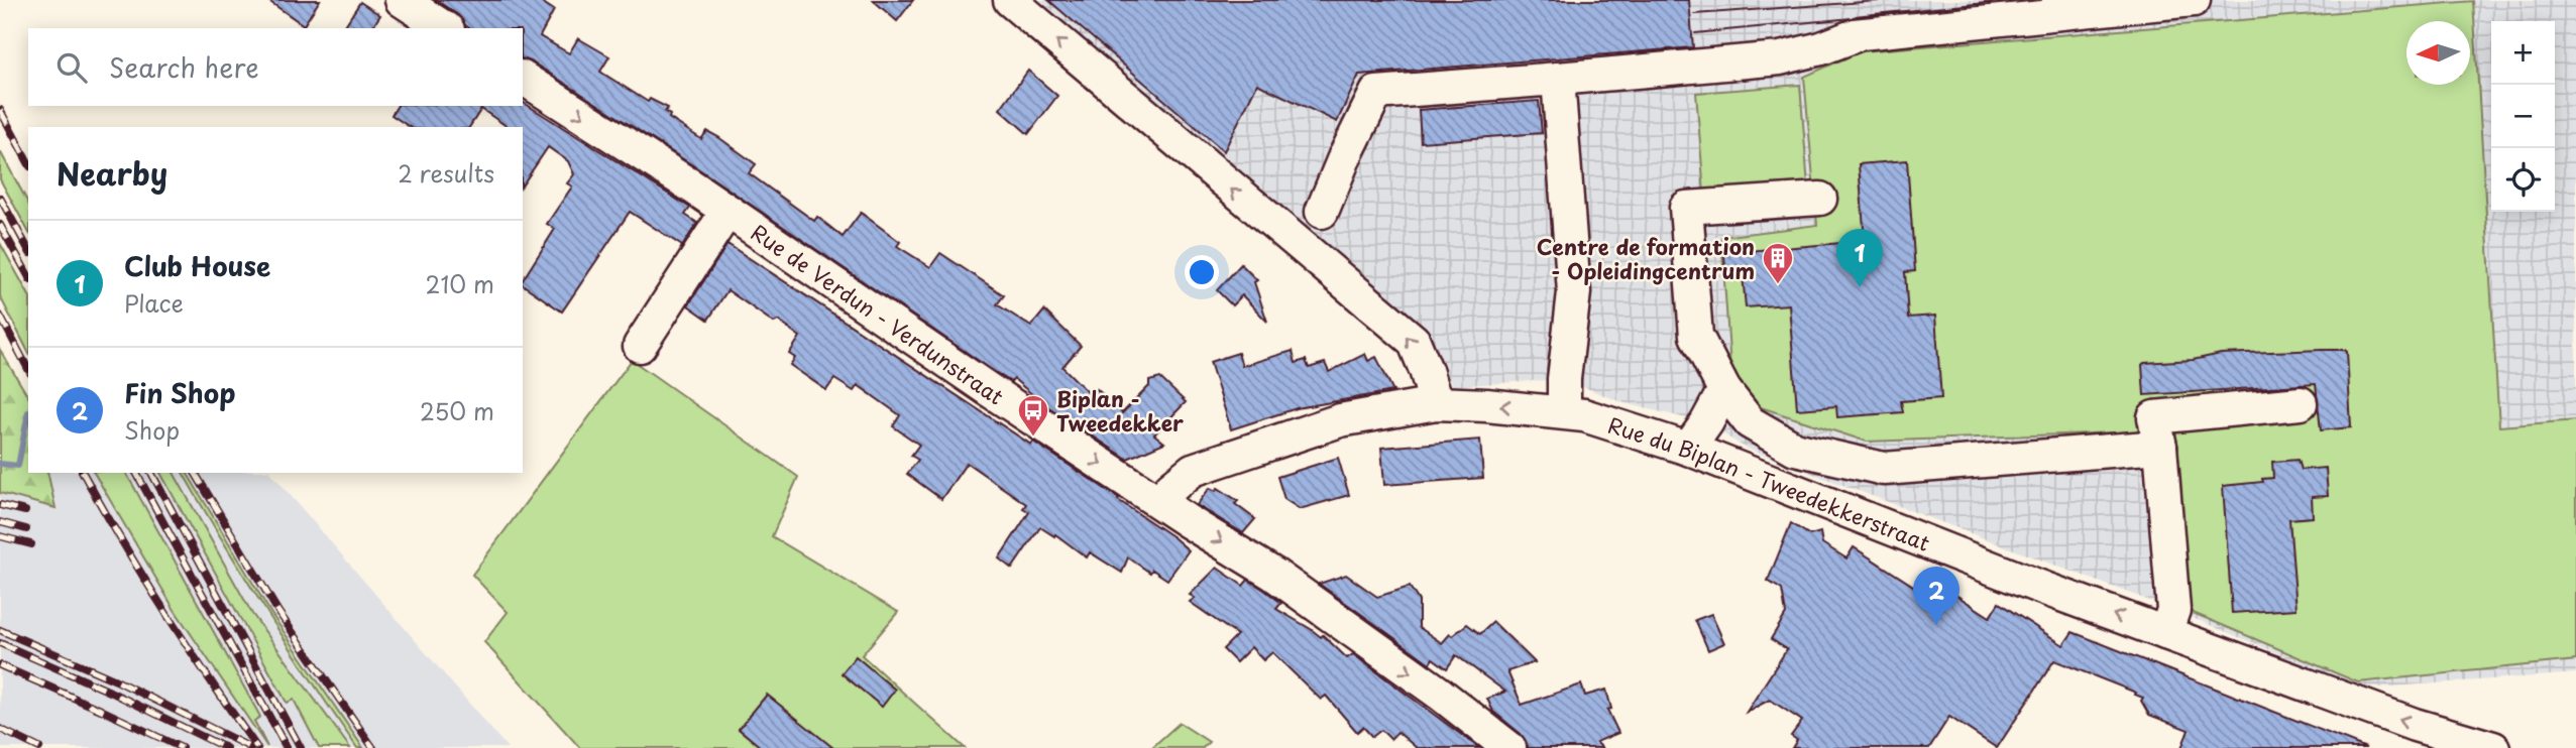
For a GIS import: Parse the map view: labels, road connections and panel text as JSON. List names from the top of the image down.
{
  "streets": {
    "street": ["Rue de Verdun - Verdunstraat", "Rue du Biplan - Tweedekkerstraat"]
  },
  "crossings": [
    ["Rue de Verdun - Verdunstraat", "Rue du Biplan - Tweedekkerstraat"]
  ],
  "one_way": ["Rue de Verdun - Verdunstraat"],
  "places": {
    "building": ["Centre de formation - Opleidingcentrum"],
    "bus stop": ["Biplan - Tweedekker"]
  },
  "north": "left",
  "page": {
    "map_buttons": ["+", "−"],
    "search": "Search here",
    "heading": ["Nearby", "2 results"],
    "list": [
      {
        "mark": "1",
        "name": "Club House",
        "note": "Place",
        "value": "210 m"
      },
      {
        "mark": "2",
        "name": "Fin Shop",
        "note": "Shop",
        "value": "250 m"
      }
    ],
    "pins": ["1", "2"]
  }
}
